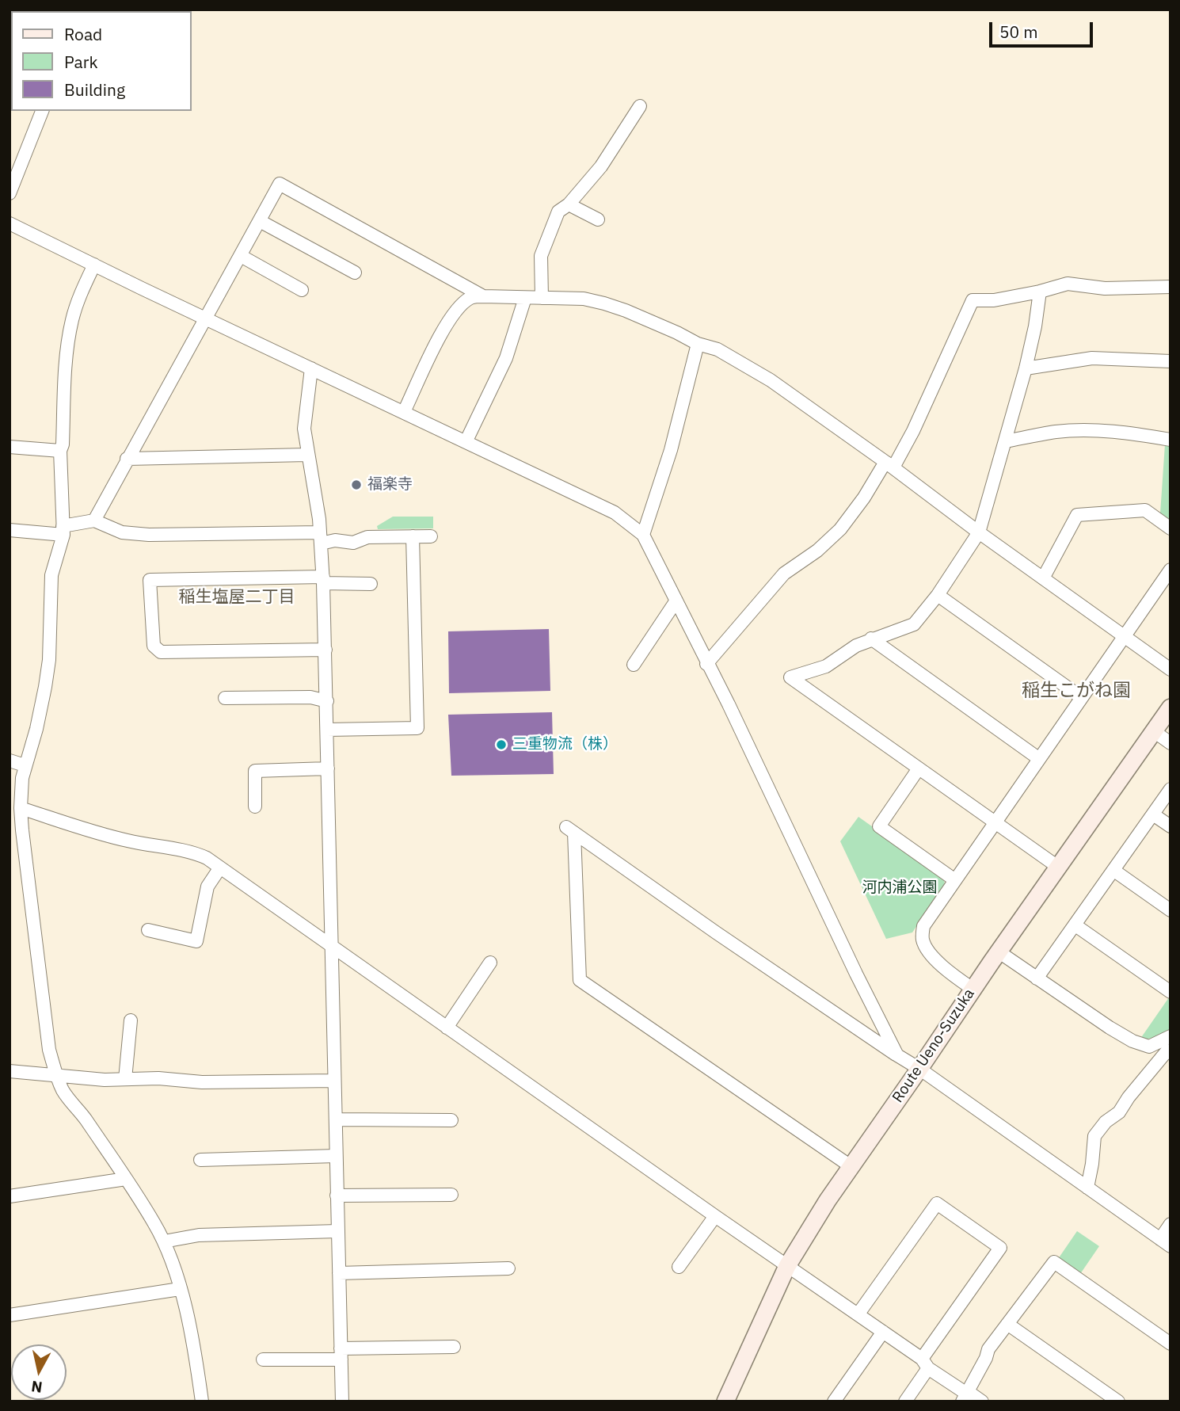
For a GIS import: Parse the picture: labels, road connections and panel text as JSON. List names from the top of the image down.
{
  "streets": {
    "main road": ["Route Ueno-Suzuka"]
  },
  "districts": ["稲生塩屋二丁目", "稲生こがね園"],
  "parks": ["河内浦公園"],
  "places": ["福楽寺", "三重物流（株）"],
  "legend": ["Road", "Park", "Building"],
  "scale_bar": "50 m",
  "north": "bottom"
}
